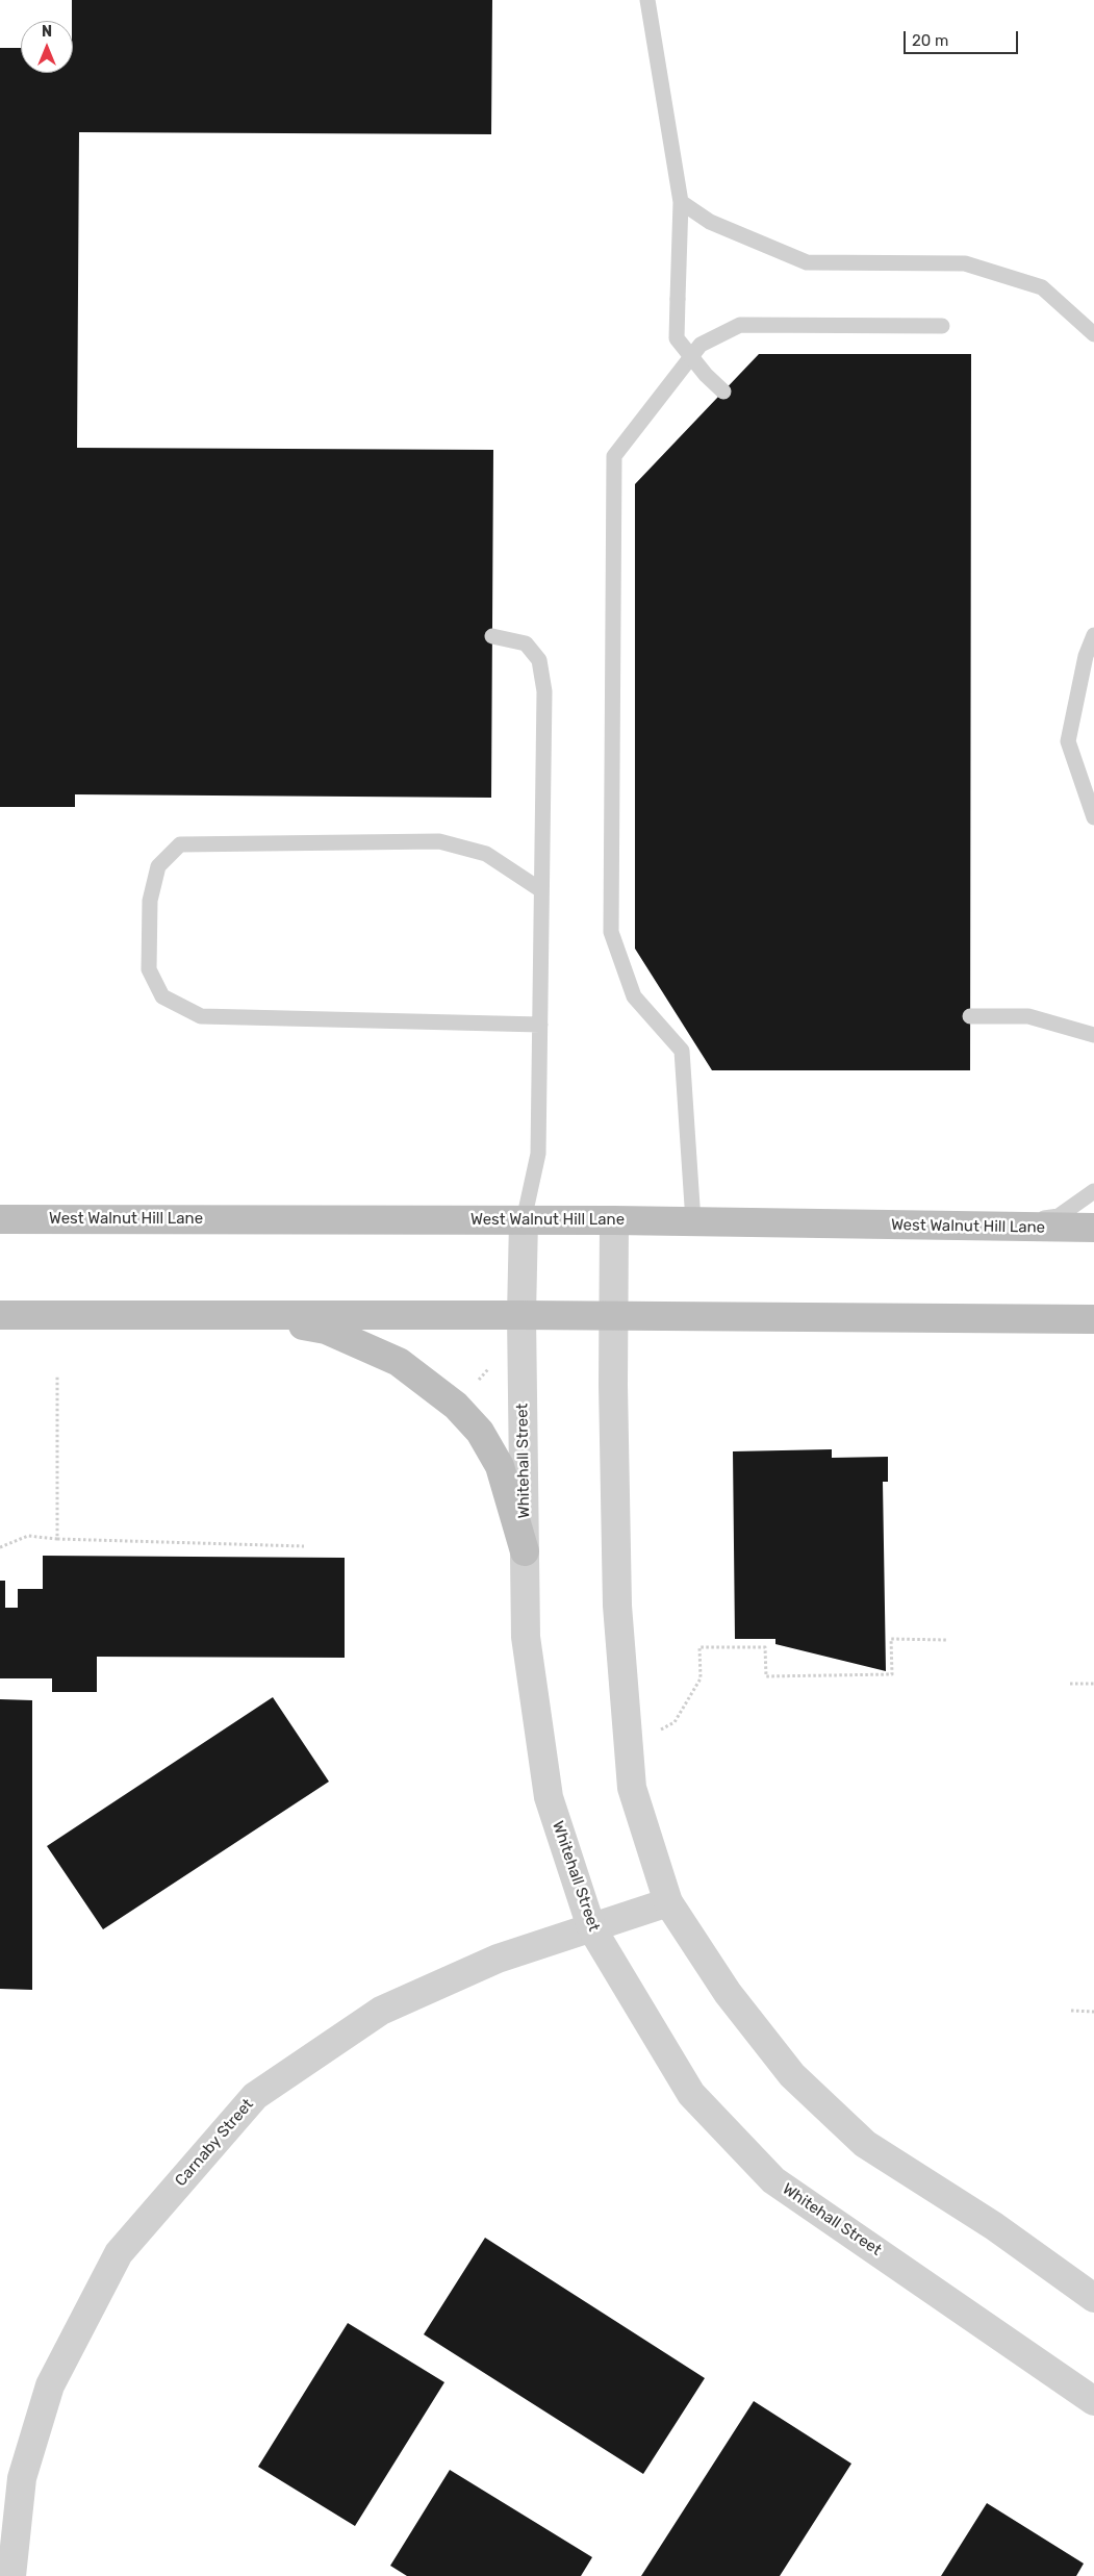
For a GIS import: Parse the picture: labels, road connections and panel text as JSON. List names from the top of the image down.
{
  "streets": {
    "main road": ["West Walnut Hill Lane"],
    "street": ["Whitehall Street", "Carnaby Street"]
  },
  "crossings": [
    ["West Walnut Hill Lane", "Whitehall Street"],
    ["Whitehall Street", "Carnaby Street"]
  ],
  "scale_bar": "20 m",
  "north": "top"
}
